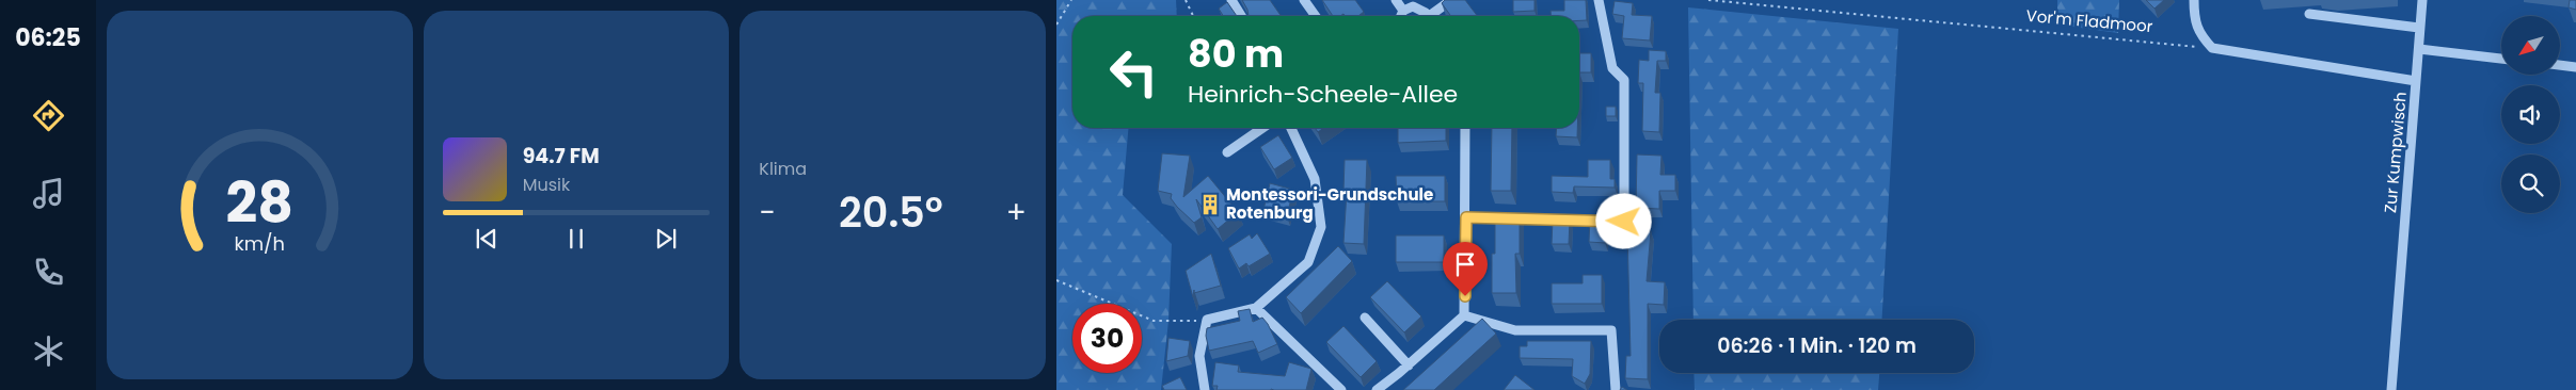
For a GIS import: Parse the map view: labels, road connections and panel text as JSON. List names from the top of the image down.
{
  "streets": {
    "street": ["Zur Kumpwisch"],
    "path": ["Vor'm Fladmoor"]
  },
  "crossings": [
    ["Vor'm Fladmoor", "Zur Kumpwisch"]
  ],
  "places": {
    "building": ["Montessori-Grundschule Rotenburg"]
  },
  "north": "bottom left",
  "page": {
    "tabs": "06:25",
    "tile": "Klima",
    "turn": ["80 m", "Heinrich-Scheele-Allee"],
    "song": ["94.7 FM", "Musik"],
    "heat": ["−", "20.5°", "+"],
    "limit": "30",
    "trip": "06:26 · 1 Min. · 120 m",
    "gauge": ["28", "km/h"]
  }
}
